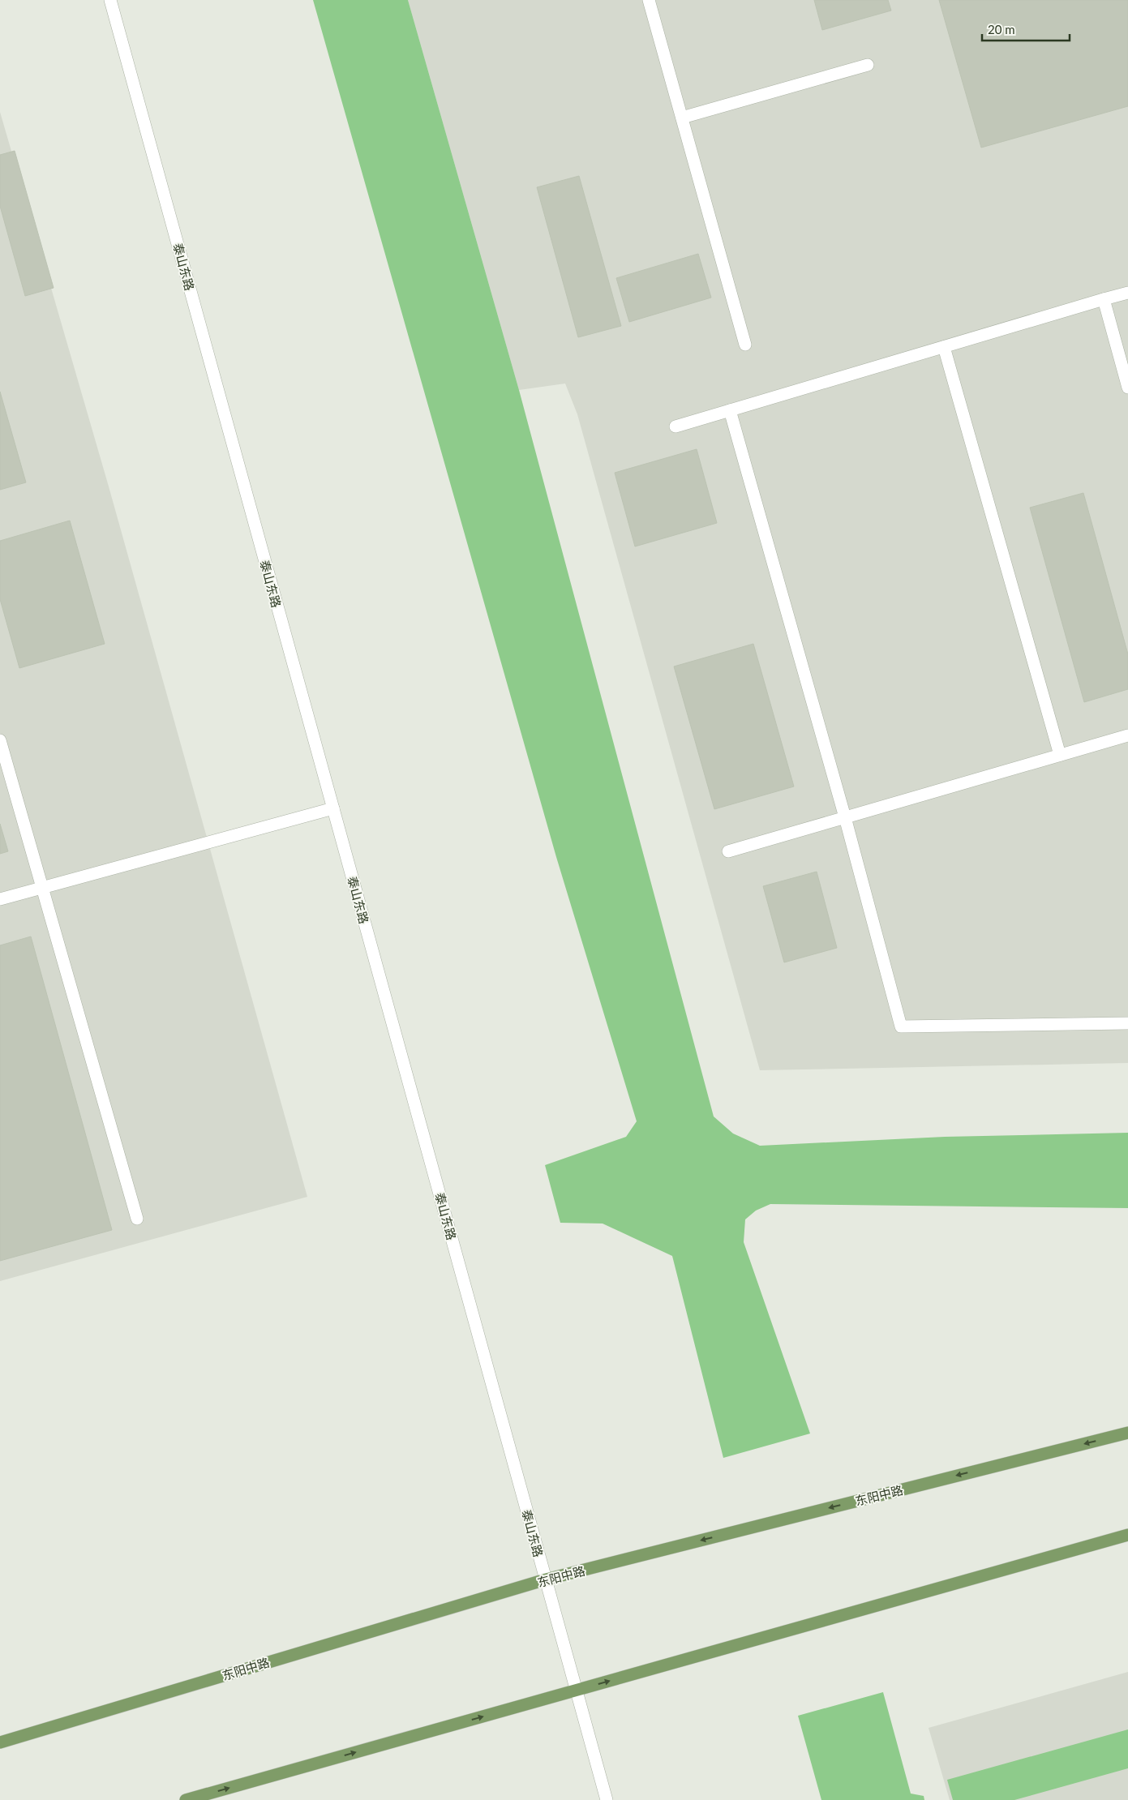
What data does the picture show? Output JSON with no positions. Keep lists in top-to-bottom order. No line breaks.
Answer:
{"streets":{"main road":["东阳中路"],"street":["泰山东路"]},"crossings":[["泰山东路","东阳中路"]],"scale_bar":"20 m"}
